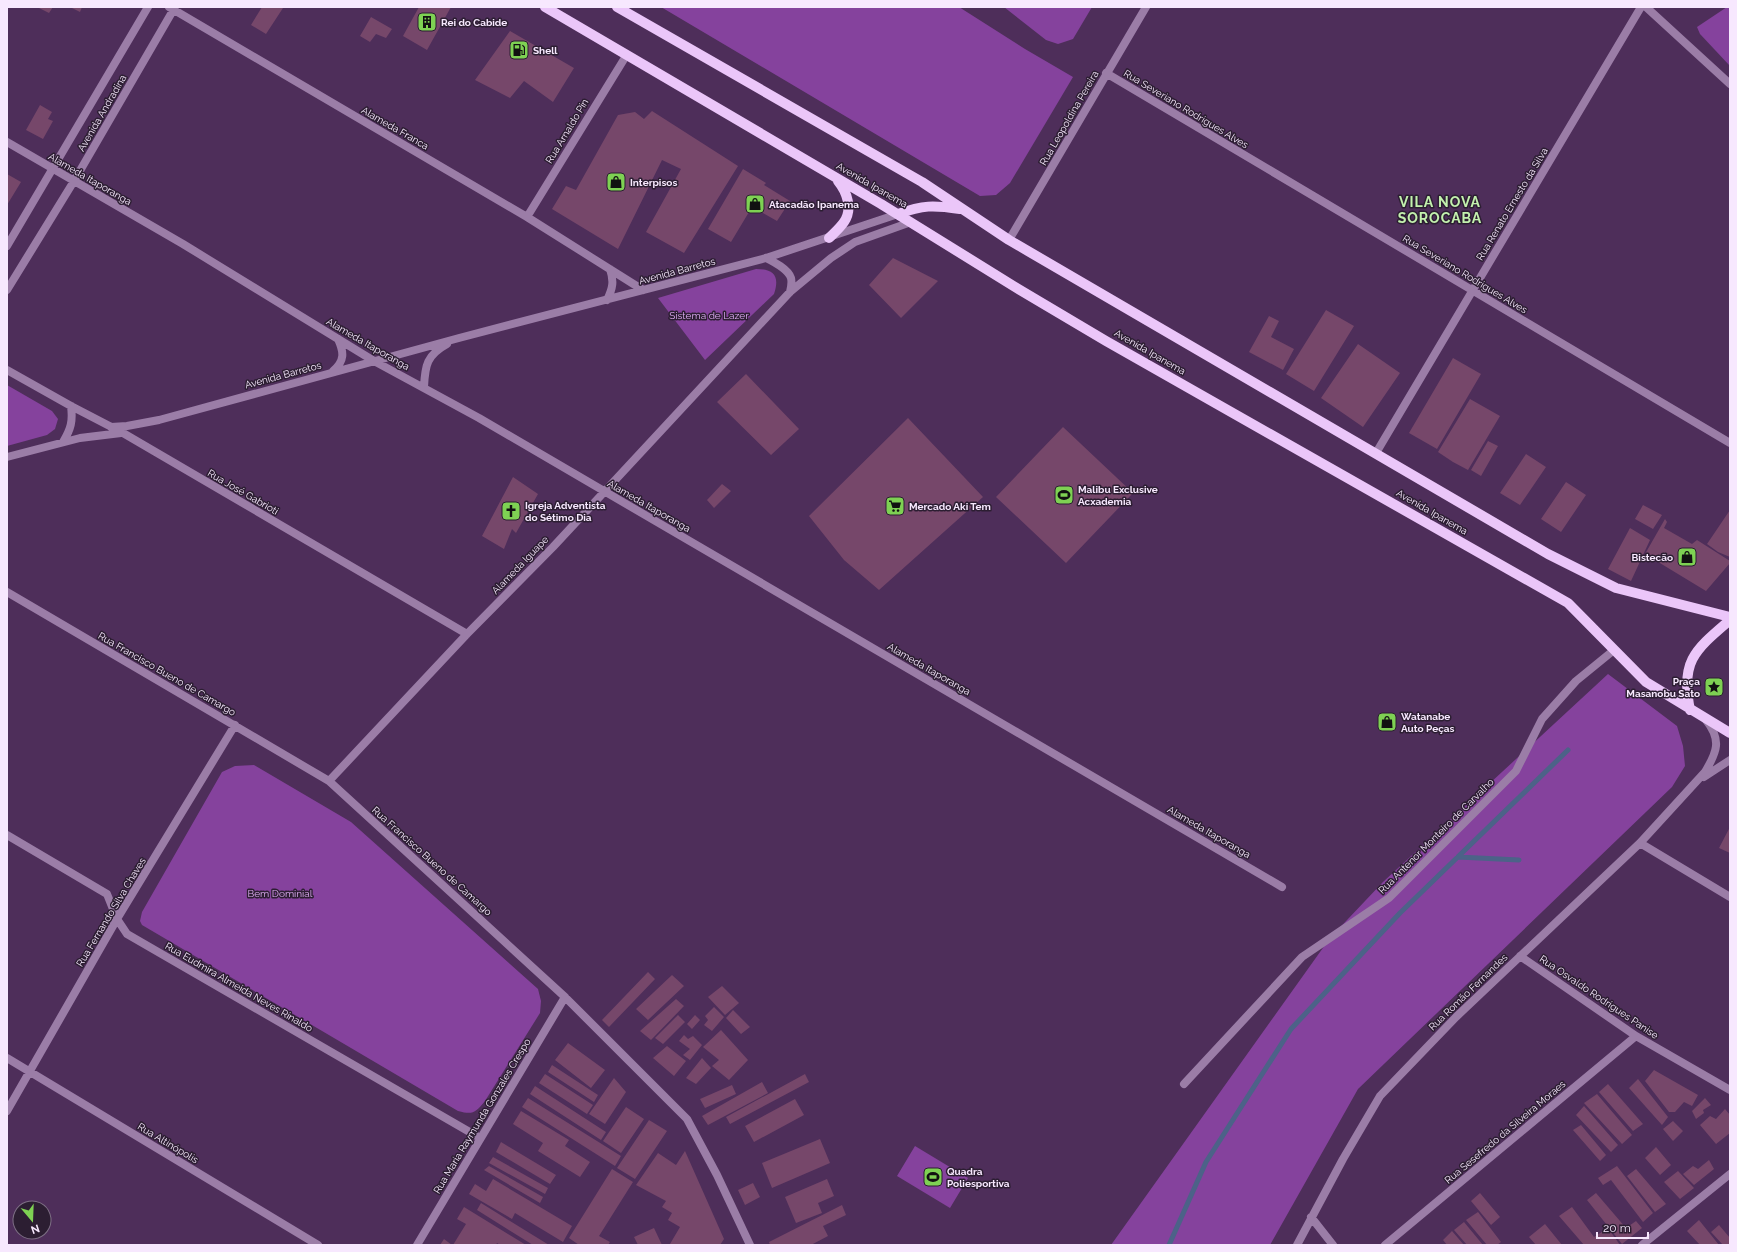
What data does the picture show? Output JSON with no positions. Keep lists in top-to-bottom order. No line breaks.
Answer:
{"streets":{"main road":["Avenida Ipanema"],"street":["Rua Severiano Rodrigues Alves","Avenida Andradina","Rua Leopoldina Pereira","Alameda Franca","Rua Arnaldo Pin","Alameda Itaporanga","Rua Renato Ernesto da Silva","Avenida Barretos","Rua José Gabrioti","Alameda Iguape","Rua Francisco Bueno de Camargo","Rua Antenor Monteiro de Carvalho","Rua Fernando Silva Chaves","Rua Eudmira Almeida Neves Rinaldo","Rua Romão Fernandes","Rua Osvaldo Rodrigues Panise","Rua Maria Raymunda Gonzales Crespo","Rua Sesefredo da Silveira Moraes","Rua Altinópolis"]},"crossings":[["Rua Severiano Rodrigues Alves","Rua Leopoldina Pereira"],["Rua Severiano Rodrigues Alves","Rua Renato Ernesto da Silva"],["Avenida Andradina","Alameda Franca"],["Avenida Andradina","Alameda Itaporanga"],["Alameda Franca","Rua Arnaldo Pin"],["Alameda Franca","Avenida Barretos"],["Rua Arnaldo Pin","Avenida Ipanema"],["Alameda Itaporanga","Avenida Barretos"],["Alameda Itaporanga","Alameda Iguape"],["Avenida Ipanema","Avenida Barretos"],["Avenida Ipanema","Alameda Iguape"],["Avenida Ipanema","Rua Antenor Monteiro de Carvalho"],["Avenida Ipanema","Rua Romão Fernandes"],["Avenida Barretos","Rua José Gabrioti"],["Rua José Gabrioti","Alameda Iguape"],["Alameda Iguape","Rua Francisco Bueno de Camargo"],["Rua Francisco Bueno de Camargo","Rua Fernando Silva Chaves"],["Rua Francisco Bueno de Camargo","Rua Maria Raymunda Gonzales Crespo"],["Rua Fernando Silva Chaves","Rua Eudmira Almeida Neves Rinaldo"],["Rua Fernando Silva Chaves","Rua Altinópolis"],["Rua Eudmira Almeida Neves Rinaldo","Rua Maria Raymunda Gonzales Crespo"],["Rua Romão Fernandes","Rua Osvaldo Rodrigues Panise"],["Rua Osvaldo Rodrigues Panise","Rua Sesefredo da Silveira Moraes"]],"districts":["VILA NOVA SOROCABA"],"parks":["Sistema de Lazer","Bem Dominial"],"places":{"building":["Rei do Cabide"],"fuel station":["Shell"],"shop":["Interpisos","Atacadão Ipanema","Bistecão","Watanabe Auto Peças"],"sports":["Malibu Exclusive Acxademia","Quadra Poliesportiva"],"supermarket":["Mercado Aki Tem"],"church":["Igreja Adventista do Sétimo Dia"],"place":["Praça Masanobu Sato"]},"scale_bar":"20 m","north":"bottom"}
